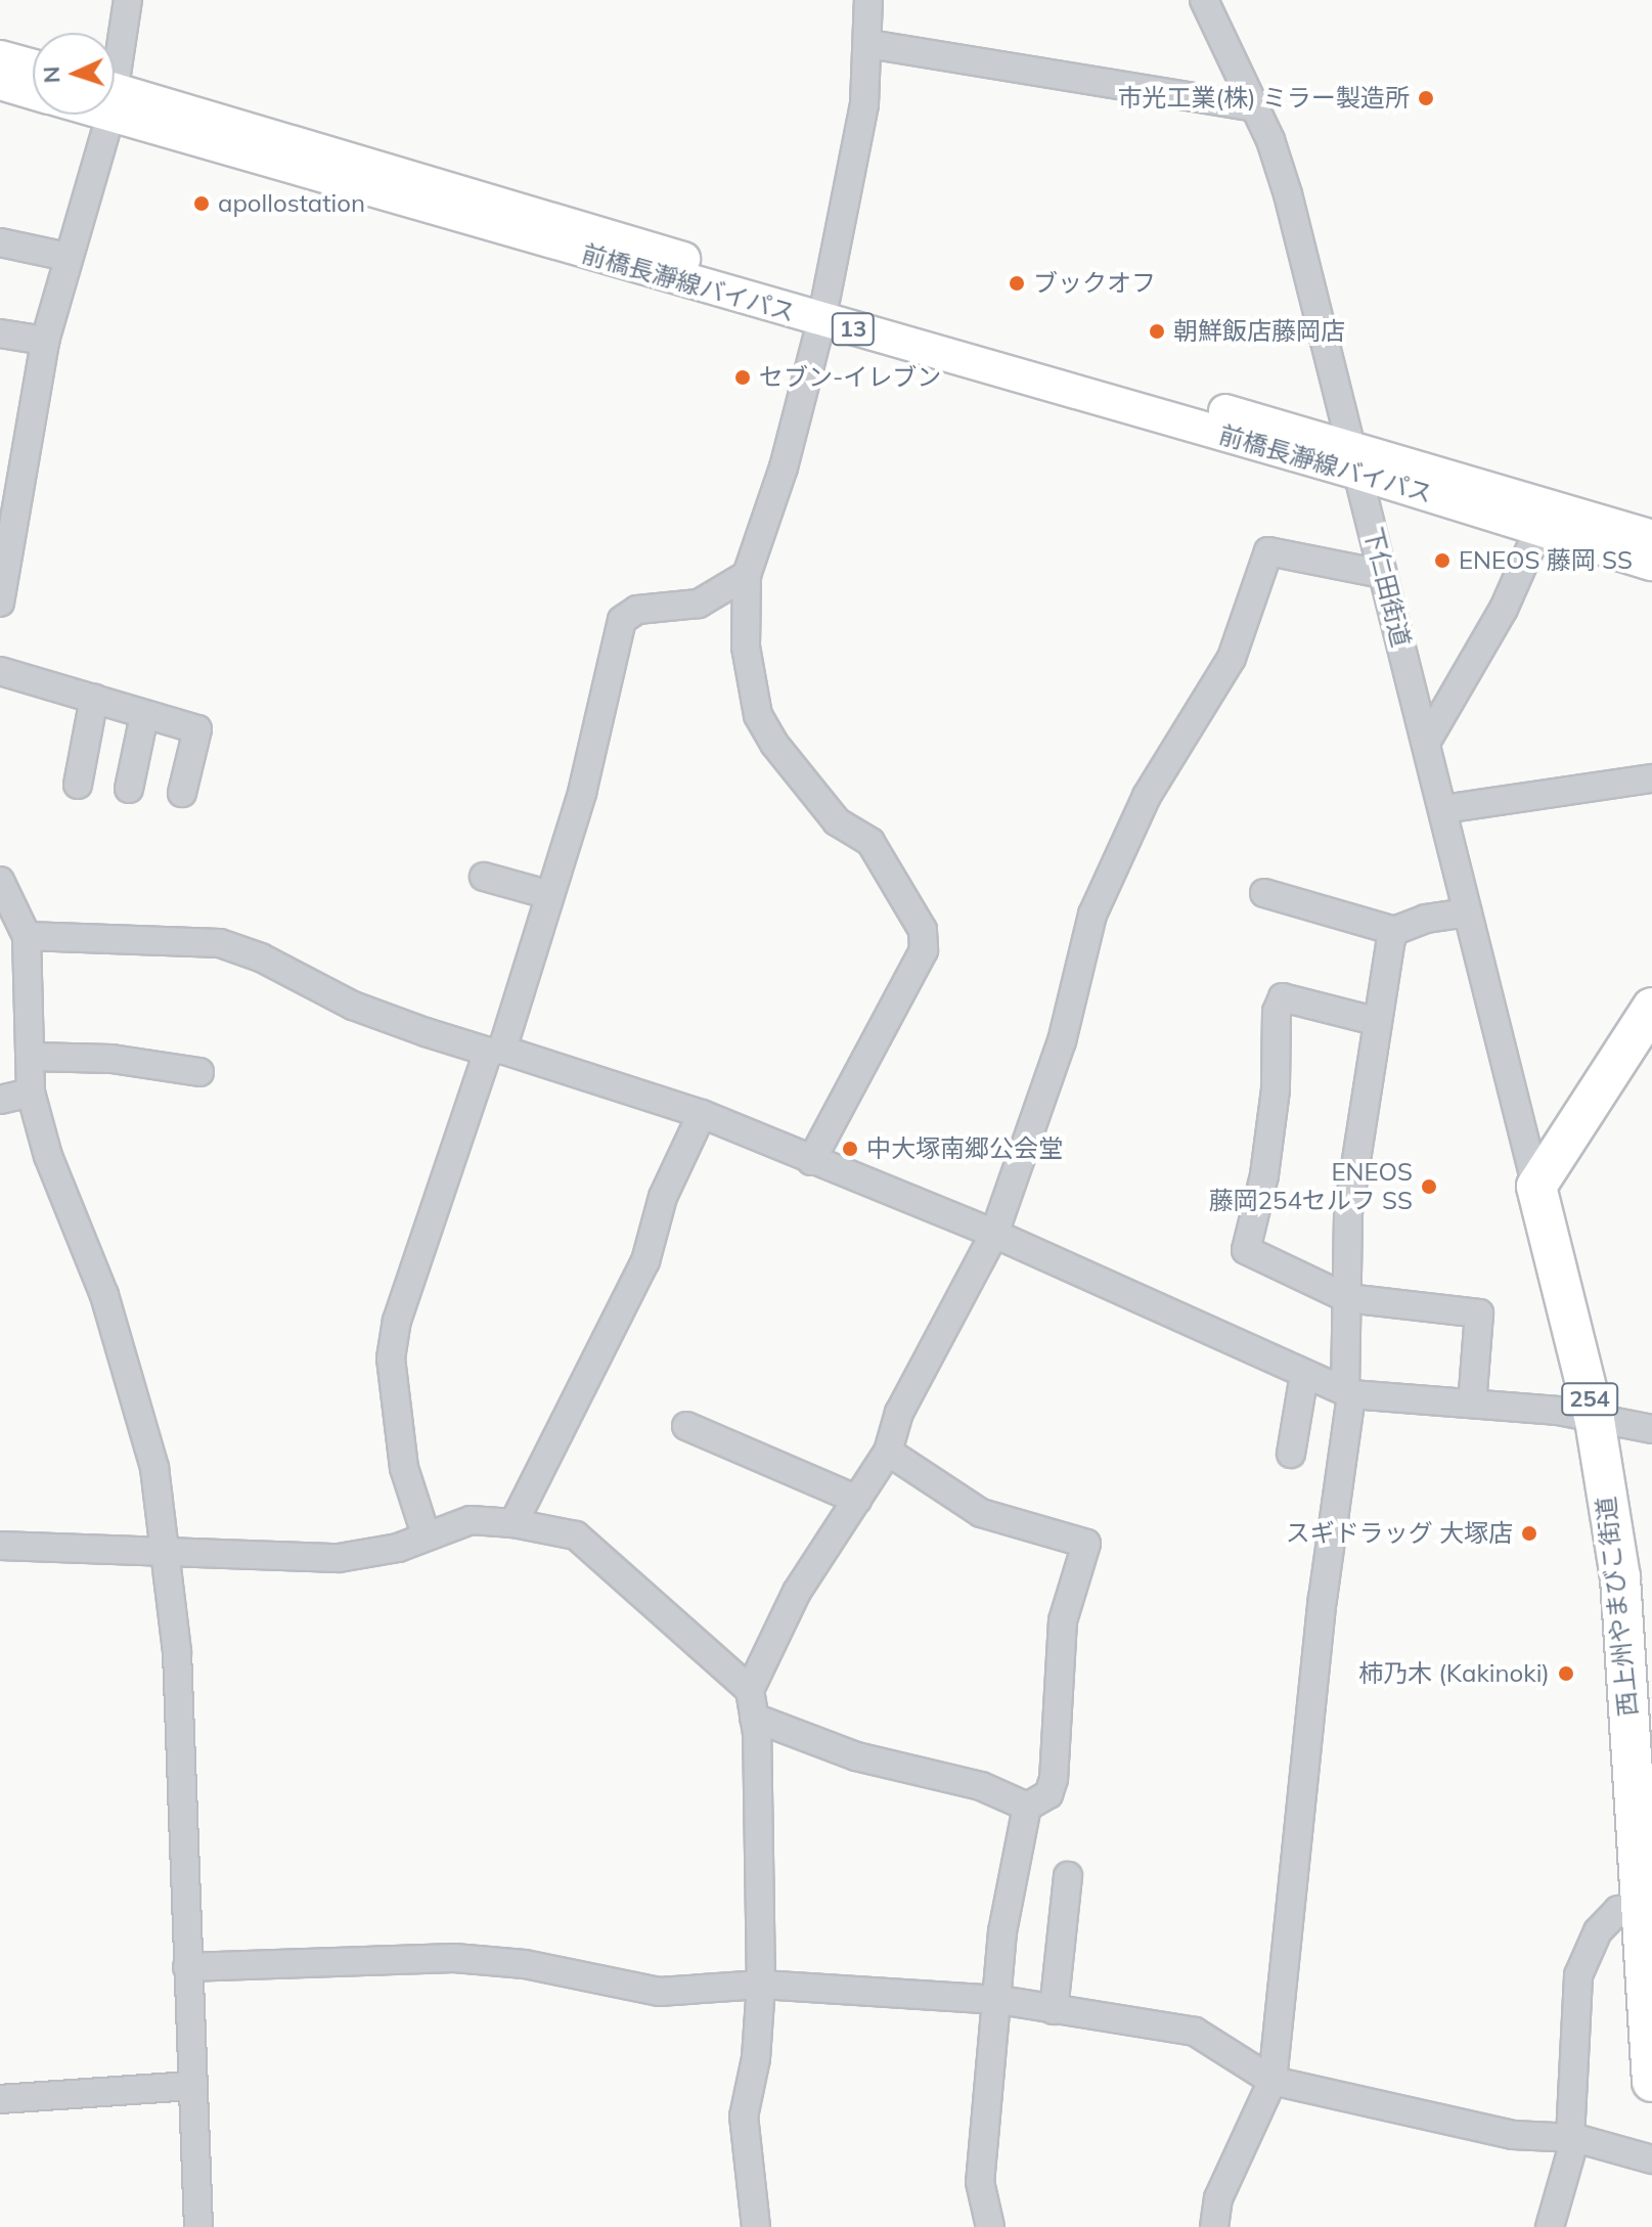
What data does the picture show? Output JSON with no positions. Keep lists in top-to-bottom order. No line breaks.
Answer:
{"streets":{"highway":["254","西上州やまびこ街道"],"main road":["前橋長瀞線バイパス","13"],"street":["下仁田街道"]},"crossings":[["前橋長瀞線バイパス","下仁田街道"],["下仁田街道","西上州やまびこ街道"]],"places":["市光工業(株) ミラー製造所","apollostation","ブックオフ","朝鮮飯店藤岡店","セブン-イレブン","ENEOS 藤岡 SS","中大塚南郷公会堂","ENEOS 藤岡254セルフ SS","スギドラッグ 大塚店","柿乃木 (Kakinoki)"],"north":"left"}
